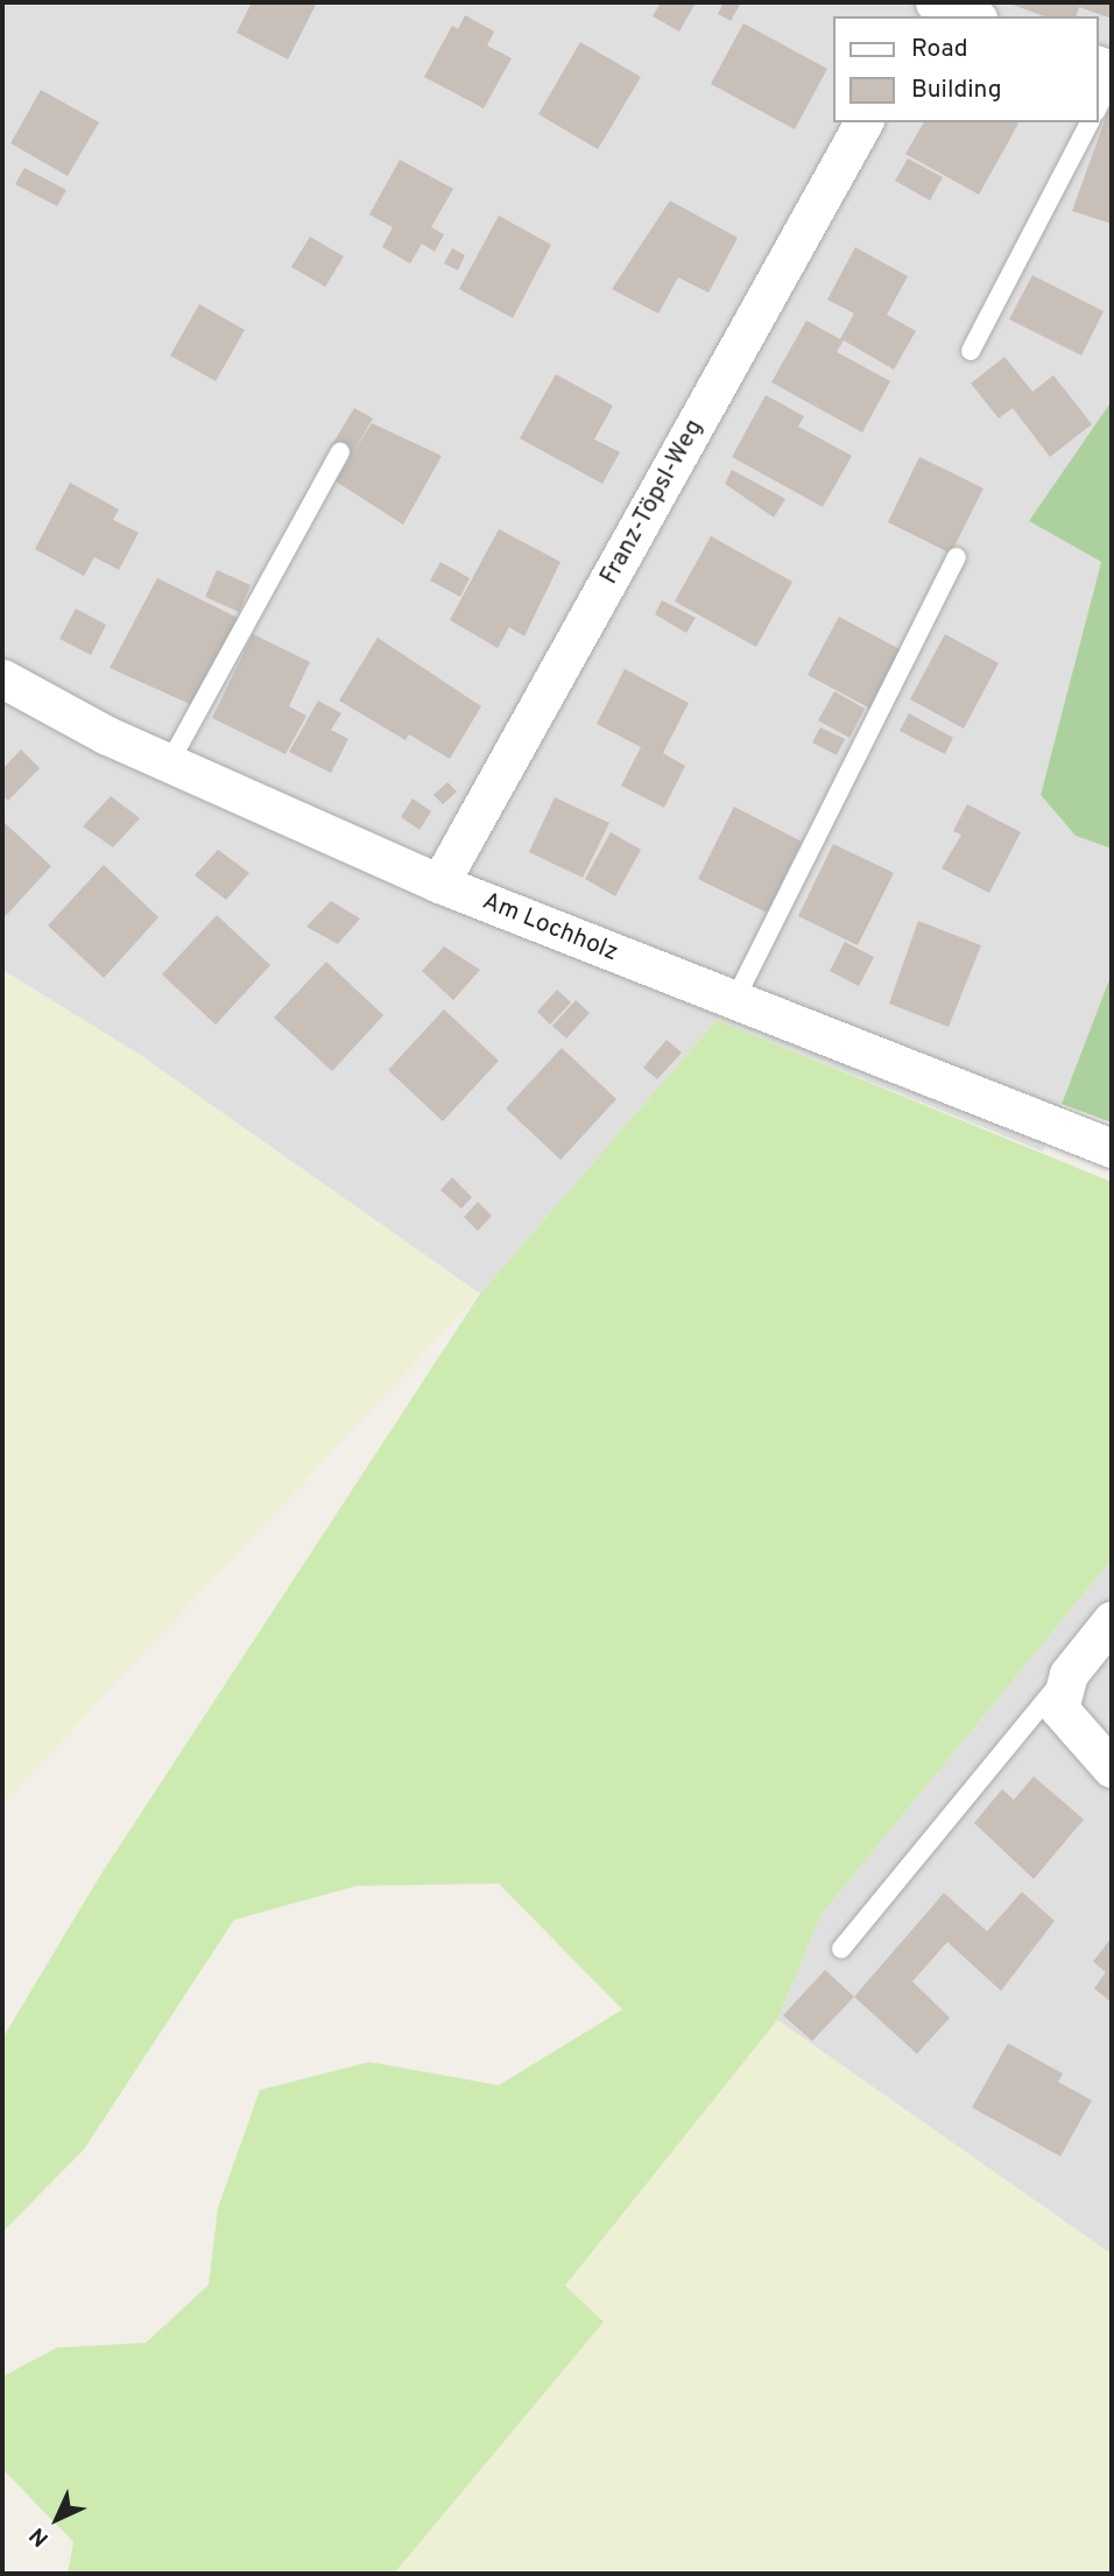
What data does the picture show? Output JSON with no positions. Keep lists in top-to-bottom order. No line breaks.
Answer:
{"streets":{"street":["Franz-Töpsl-Weg","Am Lochholz"]},"crossings":[["Franz-Töpsl-Weg","Am Lochholz"]],"legend":["Road","Building"],"north":"bottom left"}
